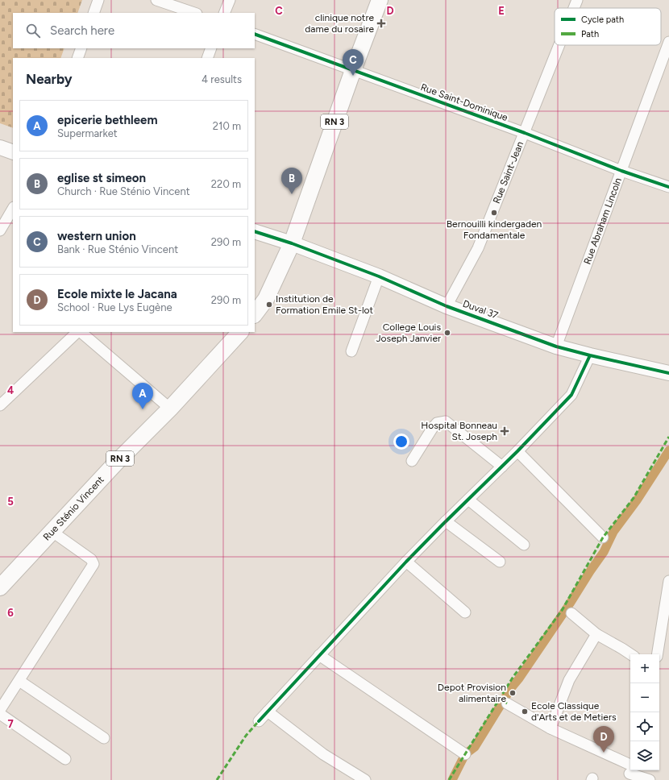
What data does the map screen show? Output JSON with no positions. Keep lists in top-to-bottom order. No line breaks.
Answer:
{"streets":{"main road":["RN 3","Rue Sténio Vincent"],"street":["Rue Saint-Dominique","Rue Saint-Jean","Rue Abraham Lincoln","Duval 37"]},"crossings":[["Rue Saint-Dominique","RN 3"],["Rue Saint-Dominique","Rue Saint-Jean"],["Rue Saint-Dominique","Rue Abraham Lincoln"],["RN 3","Duval 37"],["Rue Saint-Jean","Duval 37"],["Rue Abraham Lincoln","Duval 37"]],"places":{"health":["clinique notre dame du rosaire","Hospital Bonneau St. Joseph"],"other":["Bernouilli kindergaden Fondamentale","Institution de Formation Emile St-lot","College Louis Joseph Janvier","Depot Provision alimentaire","Ecole Classique d'Arts et de Metiers"]},"legend":["Cycle path","Path"],"page":{"search":"Search here","pins":["C","B","A","D"],"heading":["Nearby","4 results"],"list":[{"mark":"A","name":"epicerie bethleem","note":"Supermarket","value":"210 m"},{"mark":"B","name":"eglise st simeon","note":"Church · Rue Sténio Vincent","value":"220 m"},{"mark":"C","name":"western union","note":"Bank · Rue Sténio Vincent","value":"290 m"},{"mark":"D","name":"Ecole mixte le Jacana","note":"School · Rue Lys Eugène","value":"290 m"}],"map_buttons":["+","−"]},"grid":{"columns":["C","D","E"],"rows":["4","5","6","7"]}}
